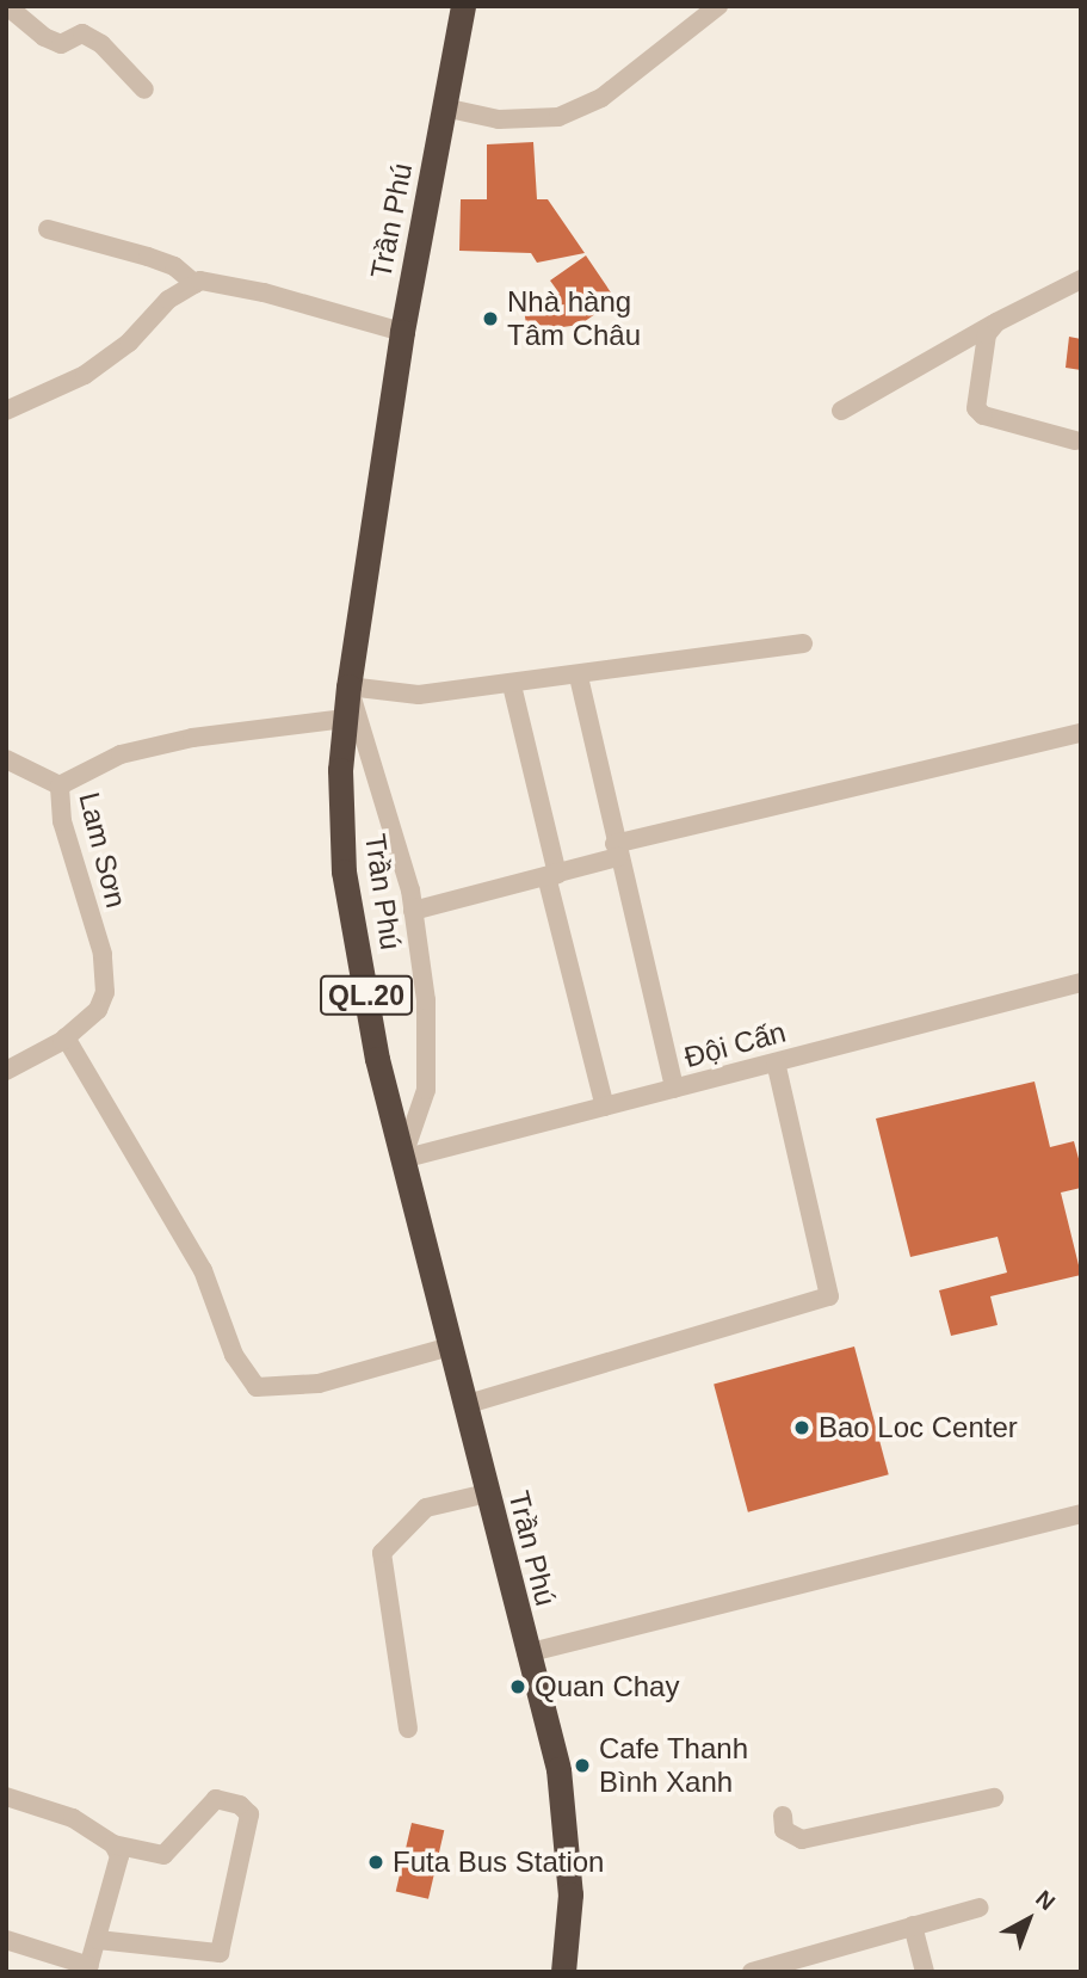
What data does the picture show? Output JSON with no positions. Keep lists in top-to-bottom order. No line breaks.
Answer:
{"streets":{"highway":["Trần Phú","QL.20"],"street":["Lam Sơn","Đội Cấn"]},"crossings":[["Trần Phú","Lam Sơn"],["Trần Phú","Đội Cấn"]],"places":["Nhà hàng Tâm Châu","Bao Loc Center","Quan Chay","Cafe Thanh Bình Xanh","Futa Bus Station"],"north":"top right"}
